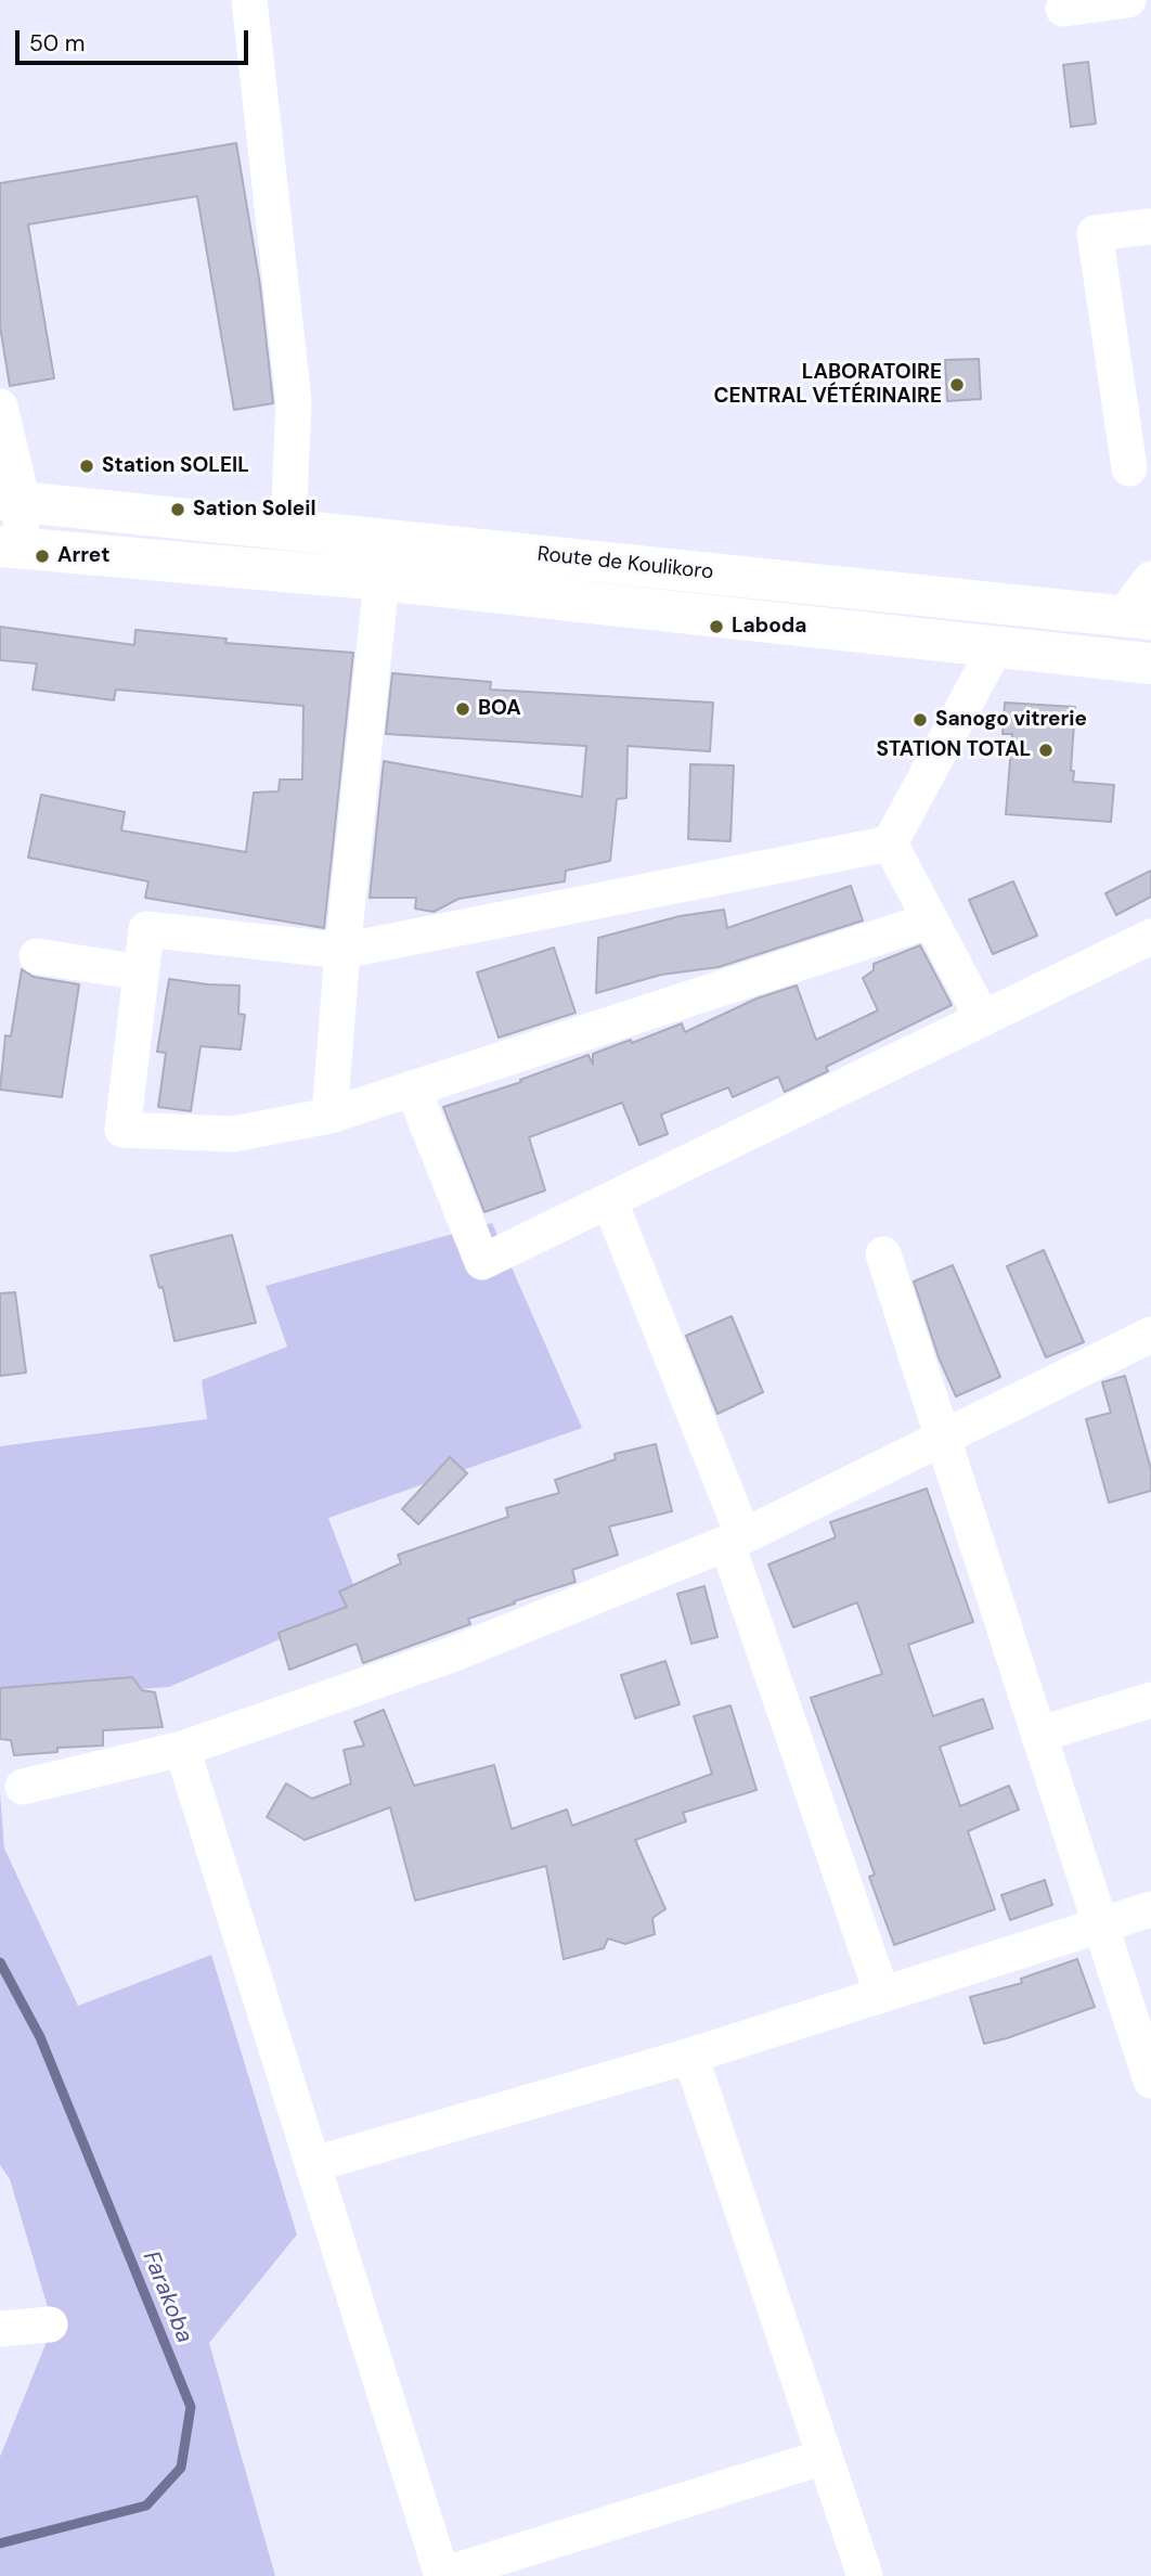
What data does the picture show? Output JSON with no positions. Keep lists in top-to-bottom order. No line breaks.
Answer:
{"streets":{"main road":["Route de Koulikoro"]},"water":["Farakoba"],"places":["LABORATOIRE CENTRAL VÉTÉRINAIRE","Station SOLEIL","Sation Soleil","Arret","Laboda","BOA","Sanogo vitrerie","STATION TOTAL"],"scale_bar":"50 m"}
